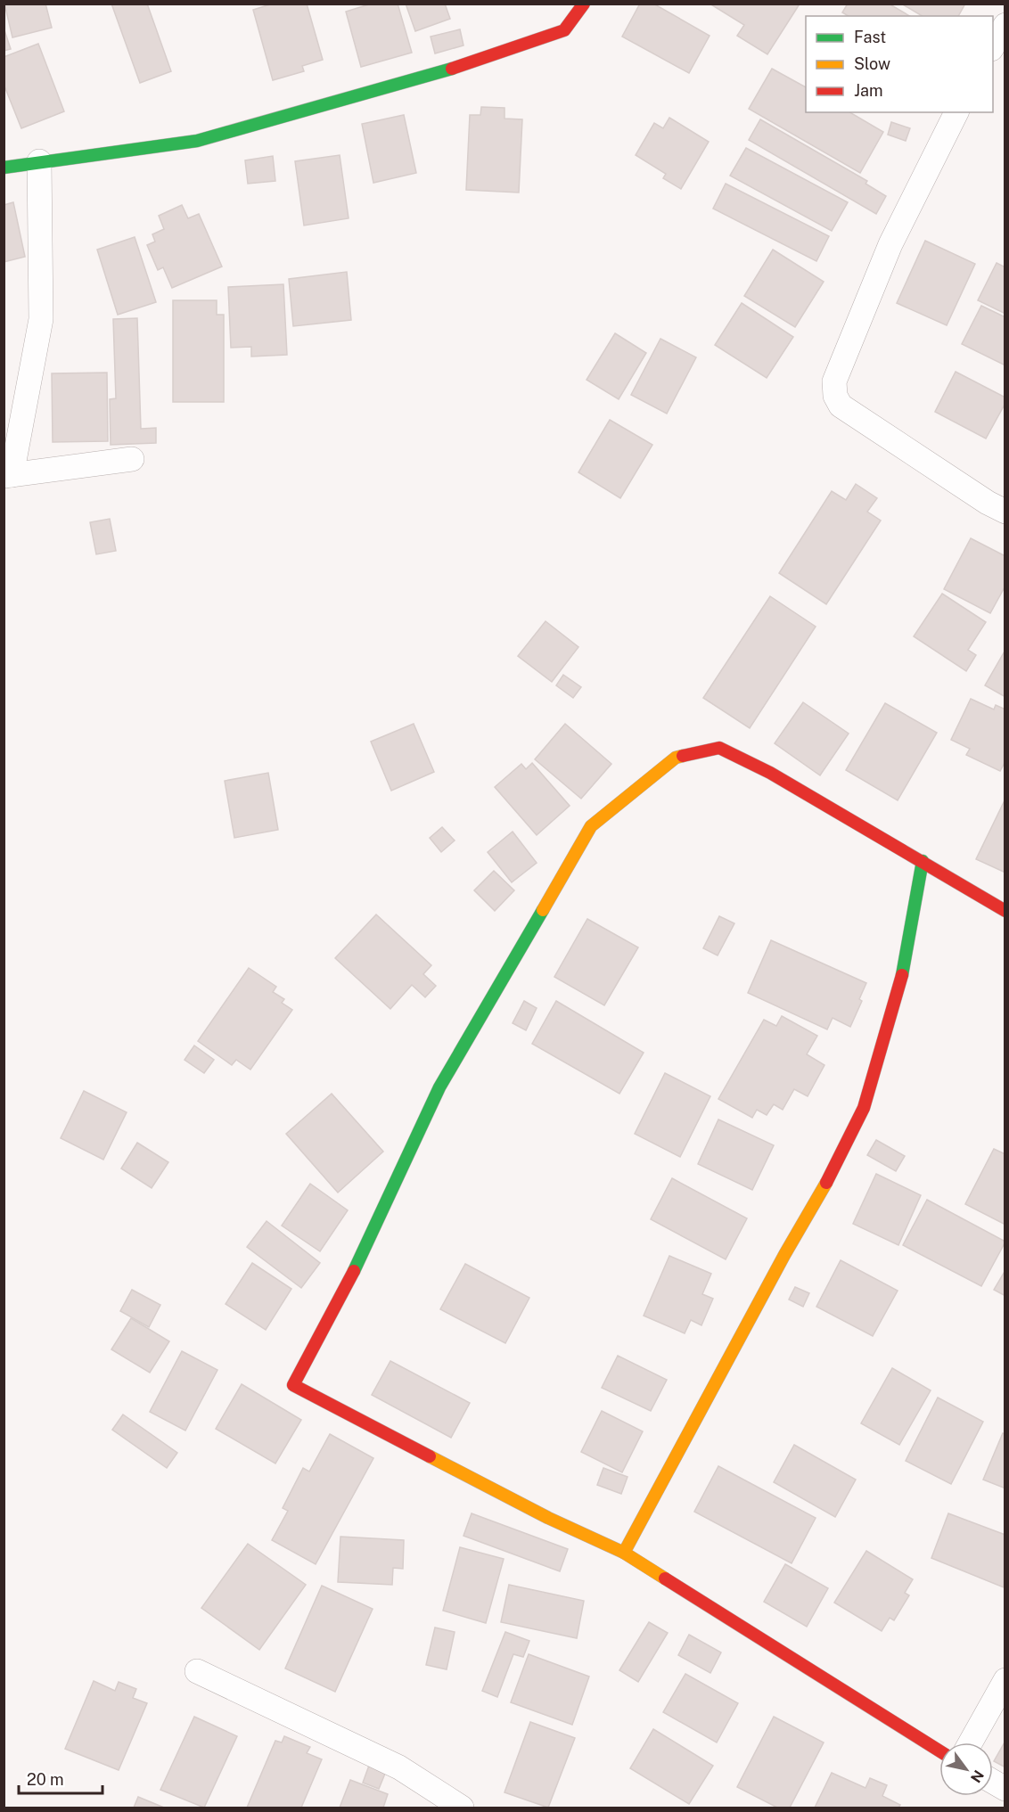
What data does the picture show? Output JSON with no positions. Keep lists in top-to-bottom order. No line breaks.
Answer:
{"legend":["Fast","Slow","Jam"],"scale_bar":"20 m","north":"bottom right"}
